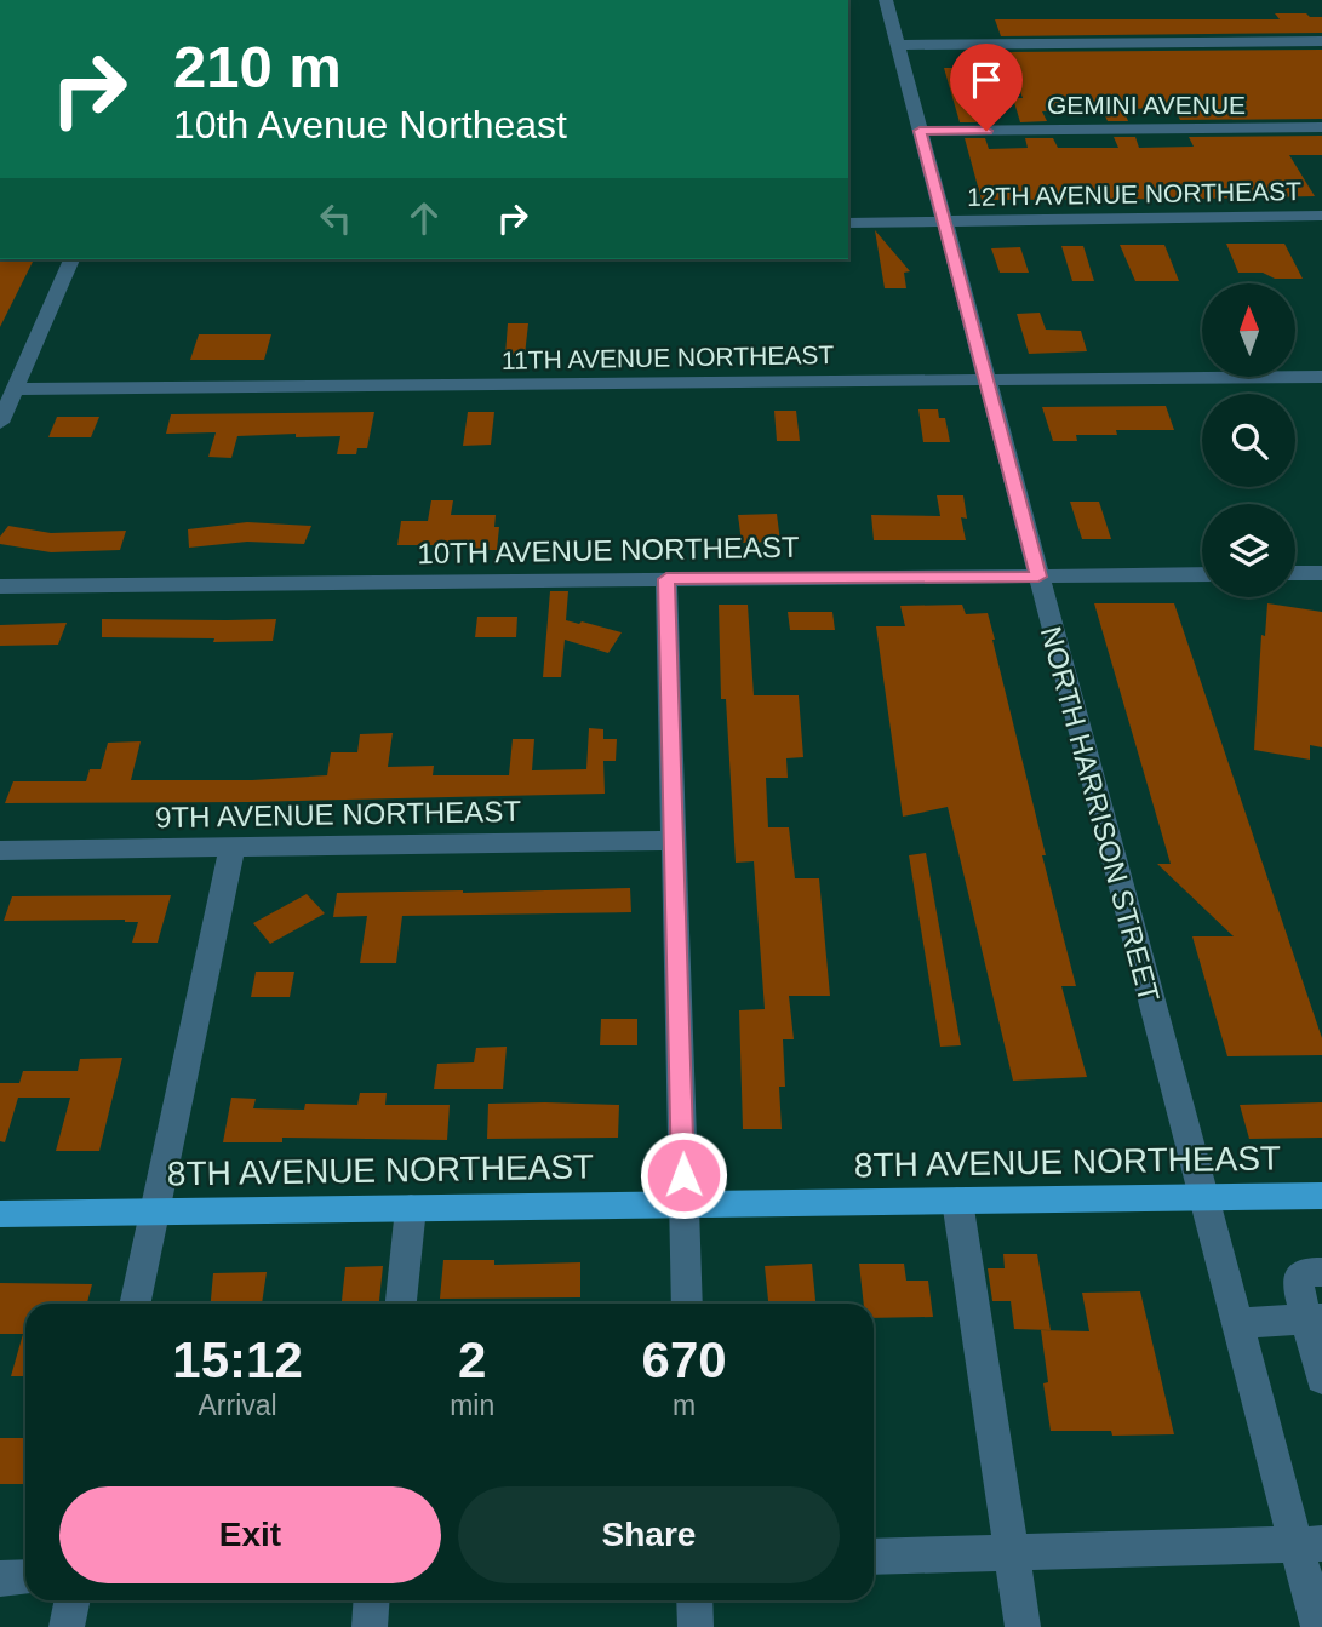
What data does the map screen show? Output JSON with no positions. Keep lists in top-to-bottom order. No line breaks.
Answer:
{"streets":{"main road":["8TH AVENUE NORTHEAST"],"street":["GEMINI AVENUE","12TH AVENUE NORTHEAST","11TH AVENUE NORTHEAST","10TH AVENUE NORTHEAST","9TH AVENUE NORTHEAST","NORTH HARRISON STREET"]},"crossings":[["GEMINI AVENUE","NORTH HARRISON STREET"],["12TH AVENUE NORTHEAST","NORTH HARRISON STREET"],["11TH AVENUE NORTHEAST","NORTH HARRISON STREET"],["10TH AVENUE NORTHEAST","NORTH HARRISON STREET"],["NORTH HARRISON STREET","8TH AVENUE NORTHEAST"]],"north":"top","page":{"turn":["210 m","10th Avenue Northeast"],"eta":["15:12","Arrival","2","min","670","m"],"buttons":["Exit","Share"]}}
